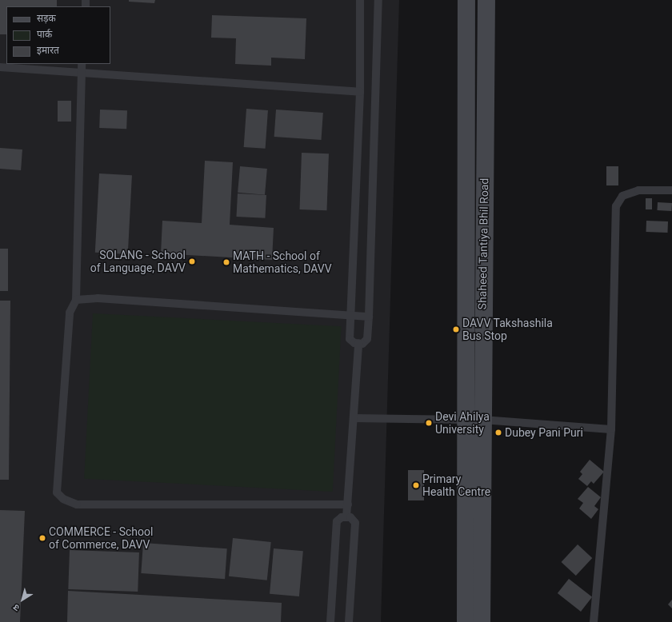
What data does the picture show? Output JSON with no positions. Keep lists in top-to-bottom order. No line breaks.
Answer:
{"streets":{"main road":["Shaheed Tantiya Bhil Road"]},"places":["SOLANG - School of Language, DAVV","MATH - School of Mathematics, DAVV","DAVV Takshashila Bus Stop","Devi Ahilya University","Dubey Pani Puri","Primary Health Centre","COMMERCE - School of Commerce, DAVV"],"legend":["सड़क","पार्क","इमारत"],"north":"bottom left"}
